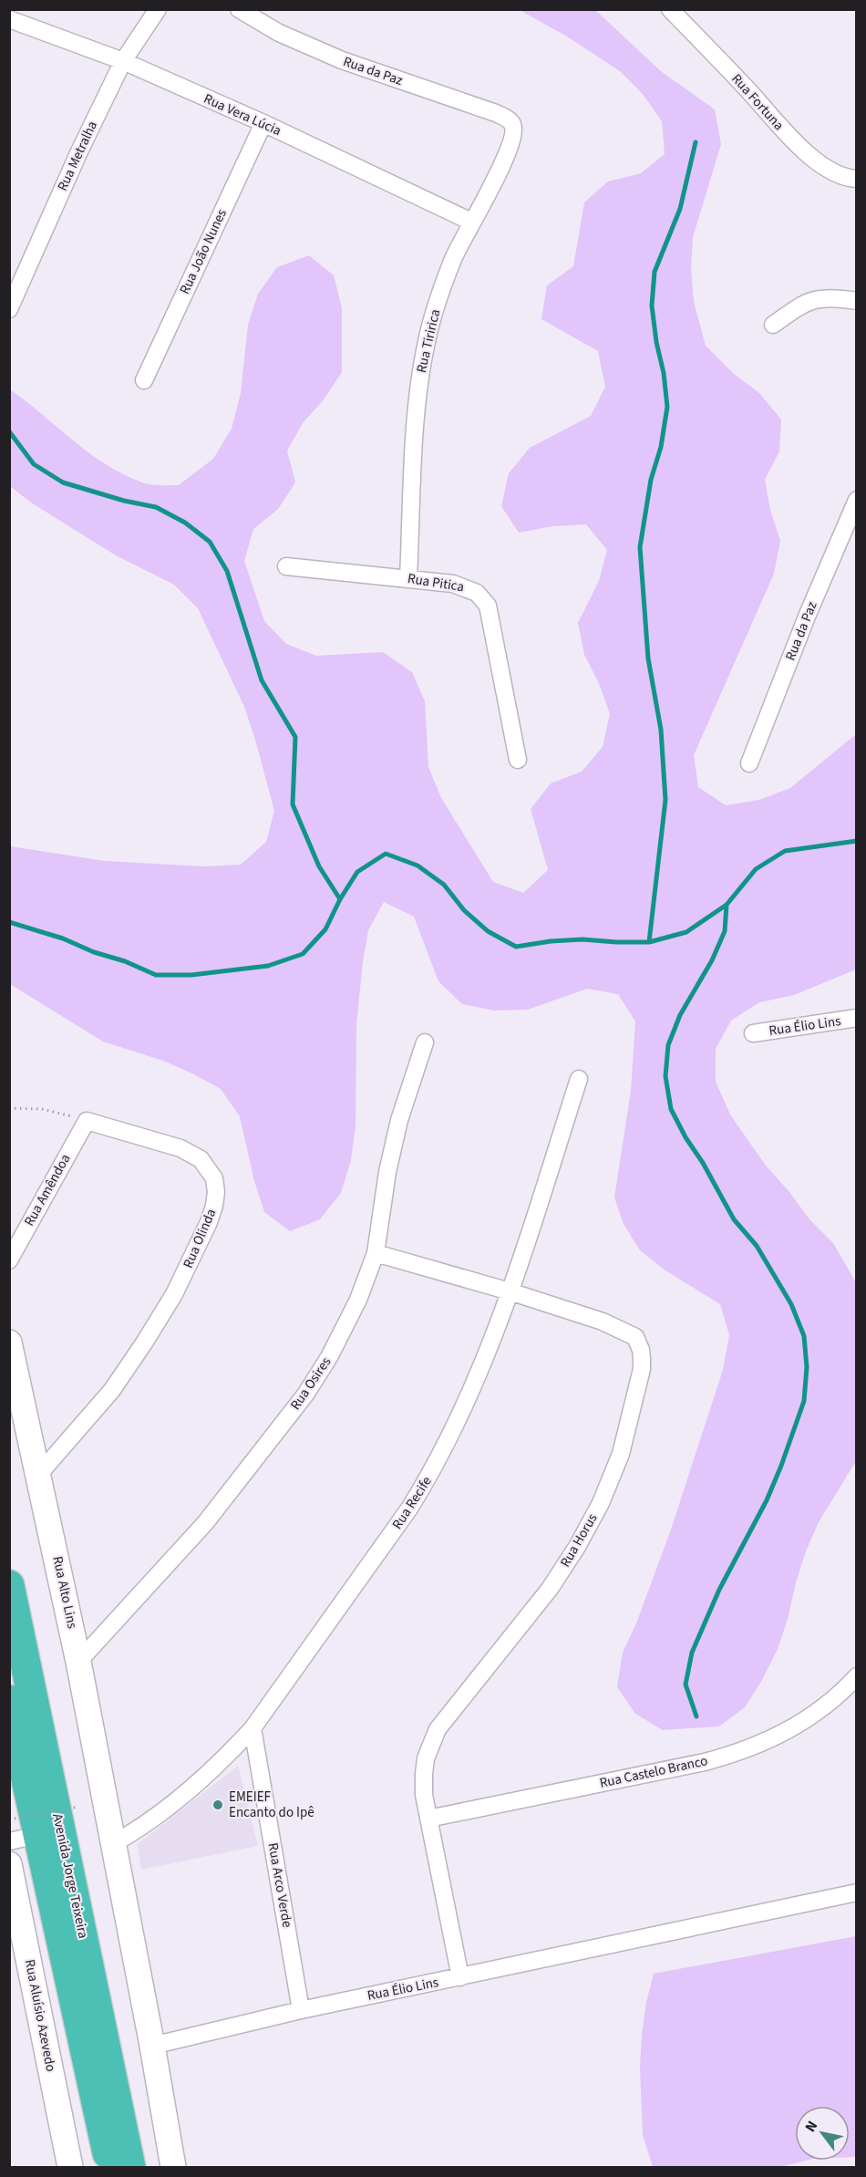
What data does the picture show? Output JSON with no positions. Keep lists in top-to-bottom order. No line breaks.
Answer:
{"streets":{"highway":["Avenida Jorge Teixeira"],"main road":["Rua Alto Lins","Rua Aluísio Azevedo"],"street":["Rua da Paz","Rua Fortuna","Rua Vera Lúcia","Rua Metralha","Rua João Nunes","Rua Tiririca","Rua Pitica","Rua Élio Lins","Rua Amêndoa","Rua Olinda","Rua Osires","Rua Recife","Rua Horus","Rua Castelo Branco","Rua Arco Verde"]},"crossings":[["Rua da Paz","Rua Tiririca"],["Rua Vera Lúcia","Rua Metralha"],["Rua Vera Lúcia","Rua João Nunes"],["Rua Vera Lúcia","Rua Tiririca"],["Rua Tiririca","Rua Pitica"],["Rua Élio Lins","Rua Horus"],["Rua Élio Lins","Rua Arco Verde"],["Rua Amêndoa","Rua Olinda"],["Rua Olinda","Rua Alto Lins"],["Rua Osires","Rua Horus"],["Rua Osires","Rua Alto Lins"],["Rua Recife","Rua Horus"],["Rua Recife","Rua Alto Lins"],["Rua Recife","Rua Arco Verde"],["Rua Horus","Rua Castelo Branco"]],"places":["EMEIEF Encanto do Ipê"],"north":"top left"}
